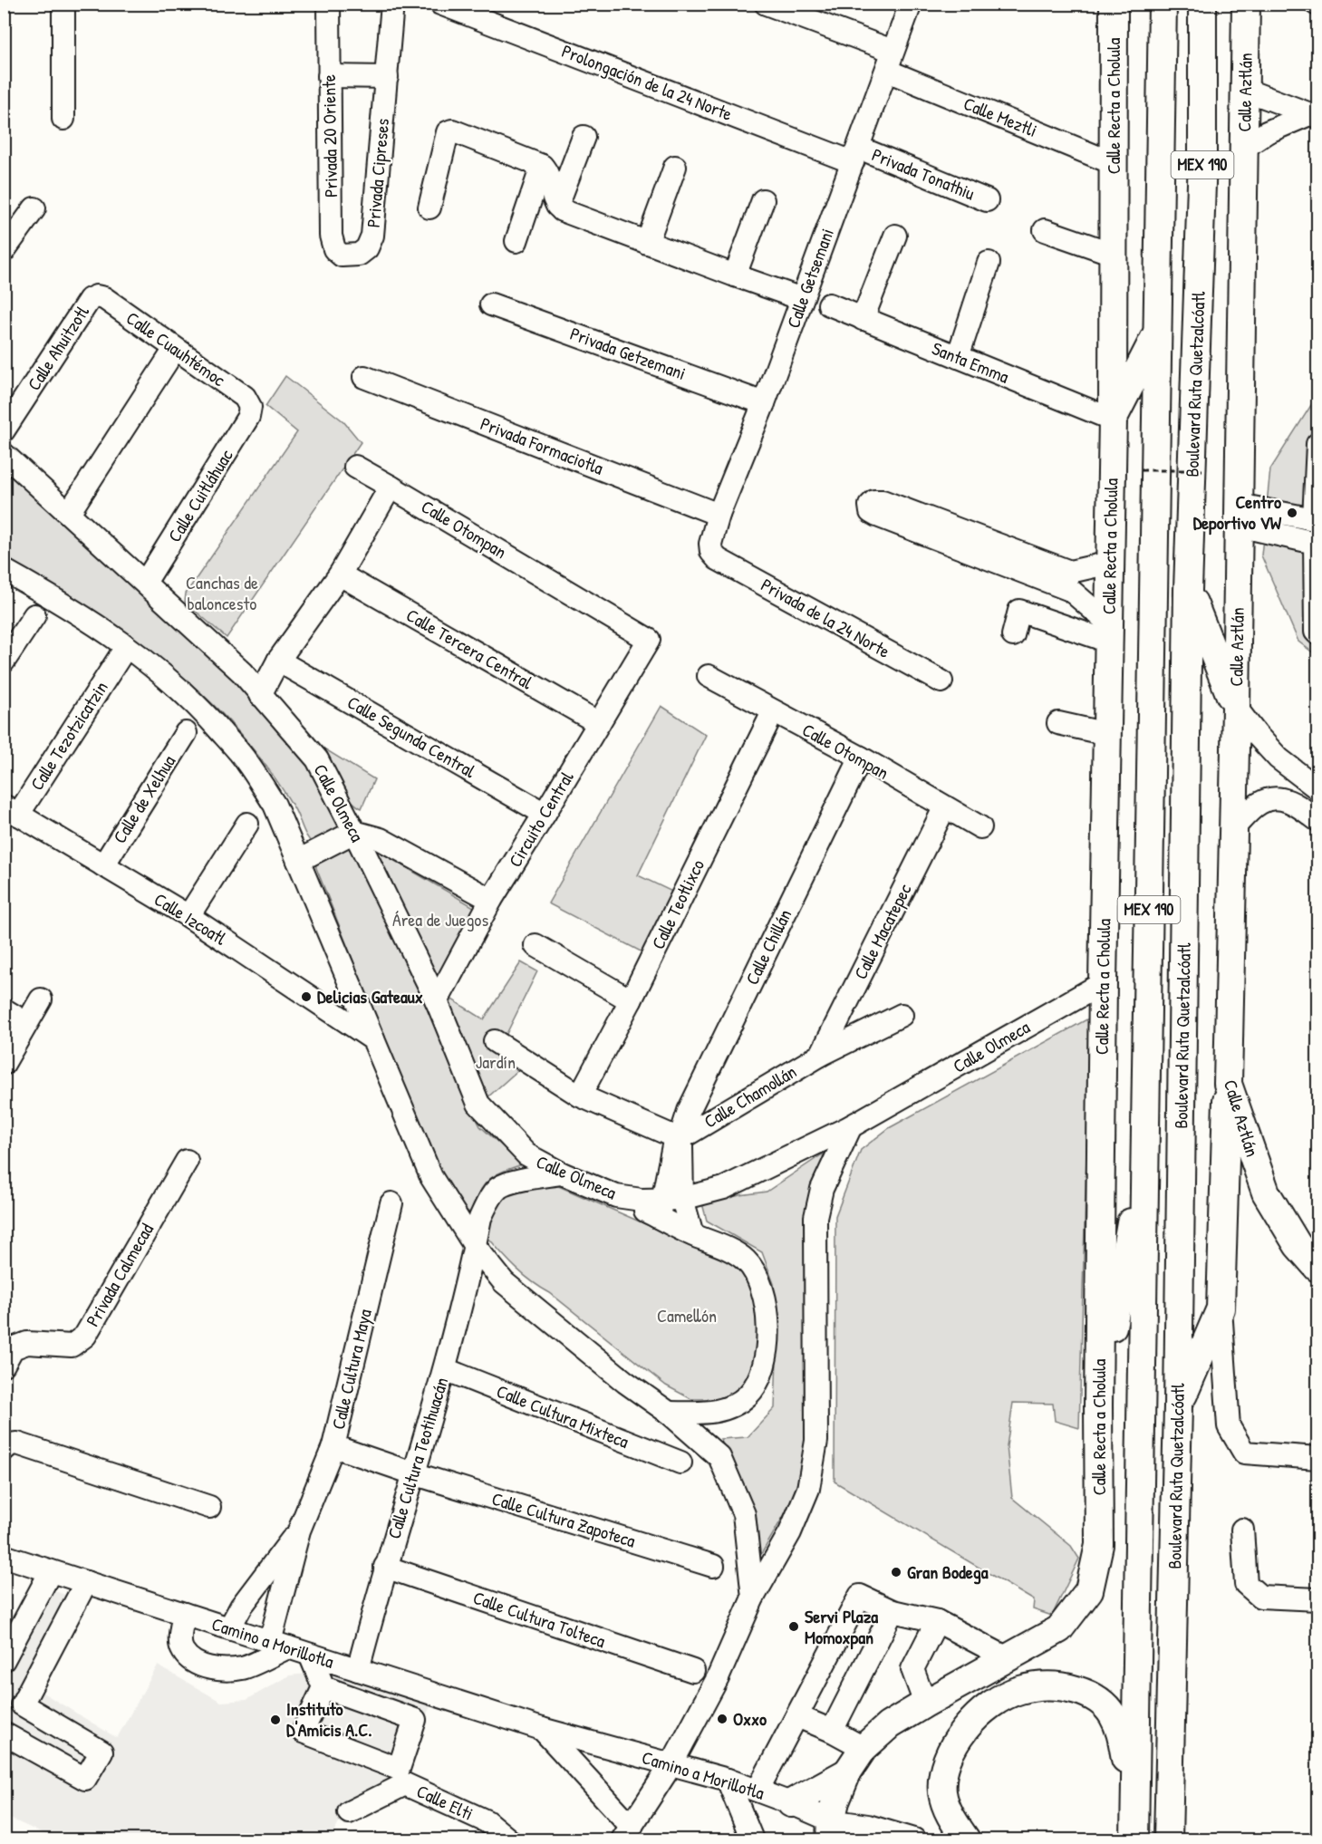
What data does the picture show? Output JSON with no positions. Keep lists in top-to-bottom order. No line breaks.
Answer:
{"streets":{"main road":["Calle Aztlán","Calle Recta a Cholula","MEX 190","Boulevard Ruta Quetzalcóatl"],"street":["Prolongación de la 24 Norte","Calle Meztli","Privada 20 Oriente","Privada Cipreses","Privada Tonathiu","Calle Getsemani","Calle Ahuitzotl","Calle Cuauhtémoc","Privada Getzemani","Santa Emma","Privada Formaciotla","Calle Cuitláhuac","Calle Otompan","Privada de la 24 Norte","Calle Tercera Central","Calle Tezotzicatzin","Calle Segunda Central","Calle de Xelhua","Calle Olmeca","Circuito Central","Calle Teotlixco","Calle Izcoatl","Calle Macatepec","Calle Chillán","Calle Chamollán","Privada Calmecad","Calle Cultura Maya","Calle Cultura Mixteca","Calle Cultura Teotihuacán","Calle Cultura Zapoteca","Calle Cultura Tolteca","Camino a Morillotla","Calle Elti"]},"crossings":[["Prolongación de la 24 Norte","Privada Tonathiu"],["Prolongación de la 24 Norte","Calle Getsemani"],["Calle Recta a Cholula","Calle Meztli"],["Calle Recta a Cholula","Santa Emma"],["Calle Recta a Cholula","Calle Olmeca"],["Calle Recta a Cholula","Camino a Morillotla"],["Calle Meztli","Calle Getsemani"],["Privada 20 Oriente","Privada Cipreses"],["Privada Tonathiu","Calle Getsemani"],["Calle Getsemani","Privada Getzemani"],["Calle Getsemani","Privada Formaciotla"],["Calle Getsemani","Privada de la 24 Norte"],["Calle Ahuitzotl","Calle Cuauhtémoc"],["Calle Cuauhtémoc","Calle Cuitláhuac"],["Calle Cuitláhuac","Calle Olmeca"],["Calle Otompan","Circuito Central"],["Calle Otompan","Calle Teotlixco"],["Calle Otompan","Calle Macatepec"],["Calle Otompan","Calle Chillán"],["Calle Tercera Central","Circuito Central"],["Calle Tezotzicatzin","Calle Izcoatl"],["Calle Segunda Central","Circuito Central"],["Calle de Xelhua","Calle Izcoatl"],["Calle Olmeca","Circuito Central"],["Calle Olmeca","Calle Chillán"],["Calle Olmeca","Calle Cultura Teotihuacán"],["Calle Macatepec","Calle Chamollán"],["Calle Chillán","Calle Chamollán"],["Calle Cultura Maya","Calle Cultura Zapoteca"],["Calle Cultura Maya","Camino a Morillotla"],["Calle Cultura Mixteca","Calle Cultura Teotihuacán"],["Calle Cultura Teotihuacán","Calle Cultura Zapoteca"],["Calle Cultura Teotihuacán","Calle Cultura Tolteca"],["Calle Cultura Teotihuacán","Camino a Morillotla"]],"parks":["Canchas de baloncesto","Área de Juegos","Jardín","Camellón"],"places":["Centro Deportivo VW","Delicias Gateaux","Gran Bodega","Servi Plaza Momoxpan","Oxxo","Instituto D'Amicis A.C."]}
